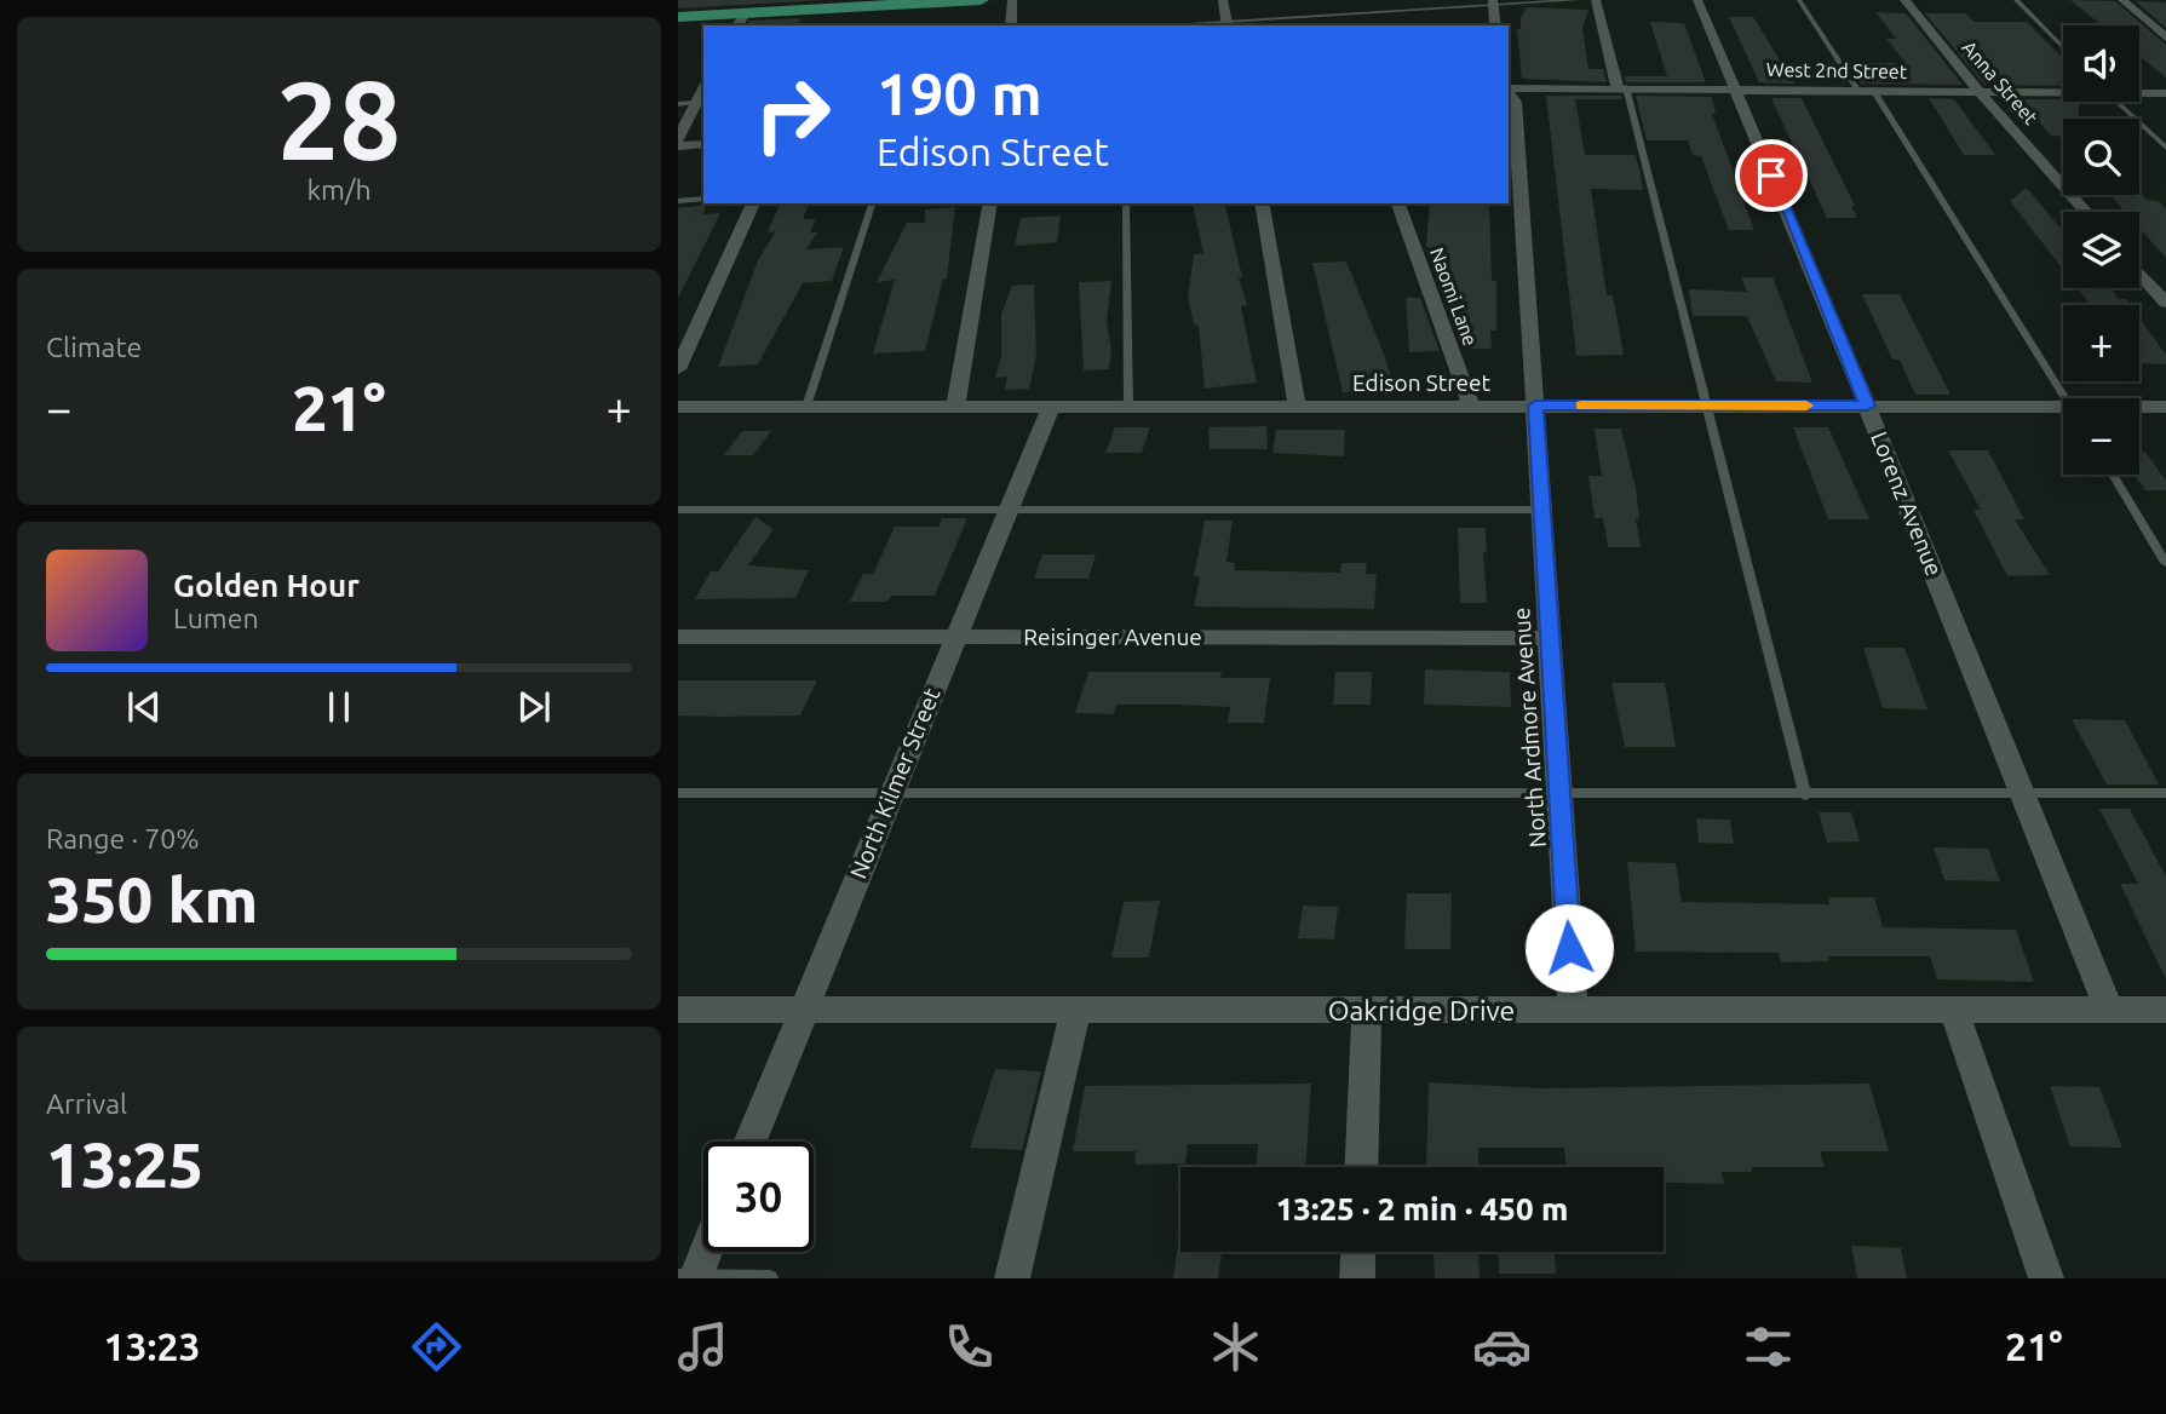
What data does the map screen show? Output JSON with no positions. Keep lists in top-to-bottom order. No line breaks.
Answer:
{"streets":{"street":["West 2nd Street","Anna Street","Naomi Lane","Edison Street","Lorenz Avenue","Reisinger Avenue","North Ardmore Avenue","North Kilmer Street","Oakridge Drive"]},"crossings":[["West 2nd Street","Anna Street"],["West 2nd Street","Lorenz Avenue"],["Naomi Lane","Edison Street"],["Edison Street","Lorenz Avenue"],["Edison Street","North Ardmore Avenue"],["Edison Street","North Kilmer Street"],["Lorenz Avenue","Oakridge Drive"],["Reisinger Avenue","North Ardmore Avenue"],["Reisinger Avenue","North Kilmer Street"],["North Ardmore Avenue","Oakridge Drive"],["North Kilmer Street","Oakridge Drive"]],"page":{"tile":[["28","km/h"],"Climate",["Range · 70%","350 km"],["Arrival","13:25"]],"map_buttons":["+","−"],"turn":["190 m","Edison Street"],"heat":["−","21°","+"],"song":["Golden Hour","Lumen"],"limit":"30","trip":"13:25 · 2 min · 450 m","tabs":["13:23","21°"]}}
